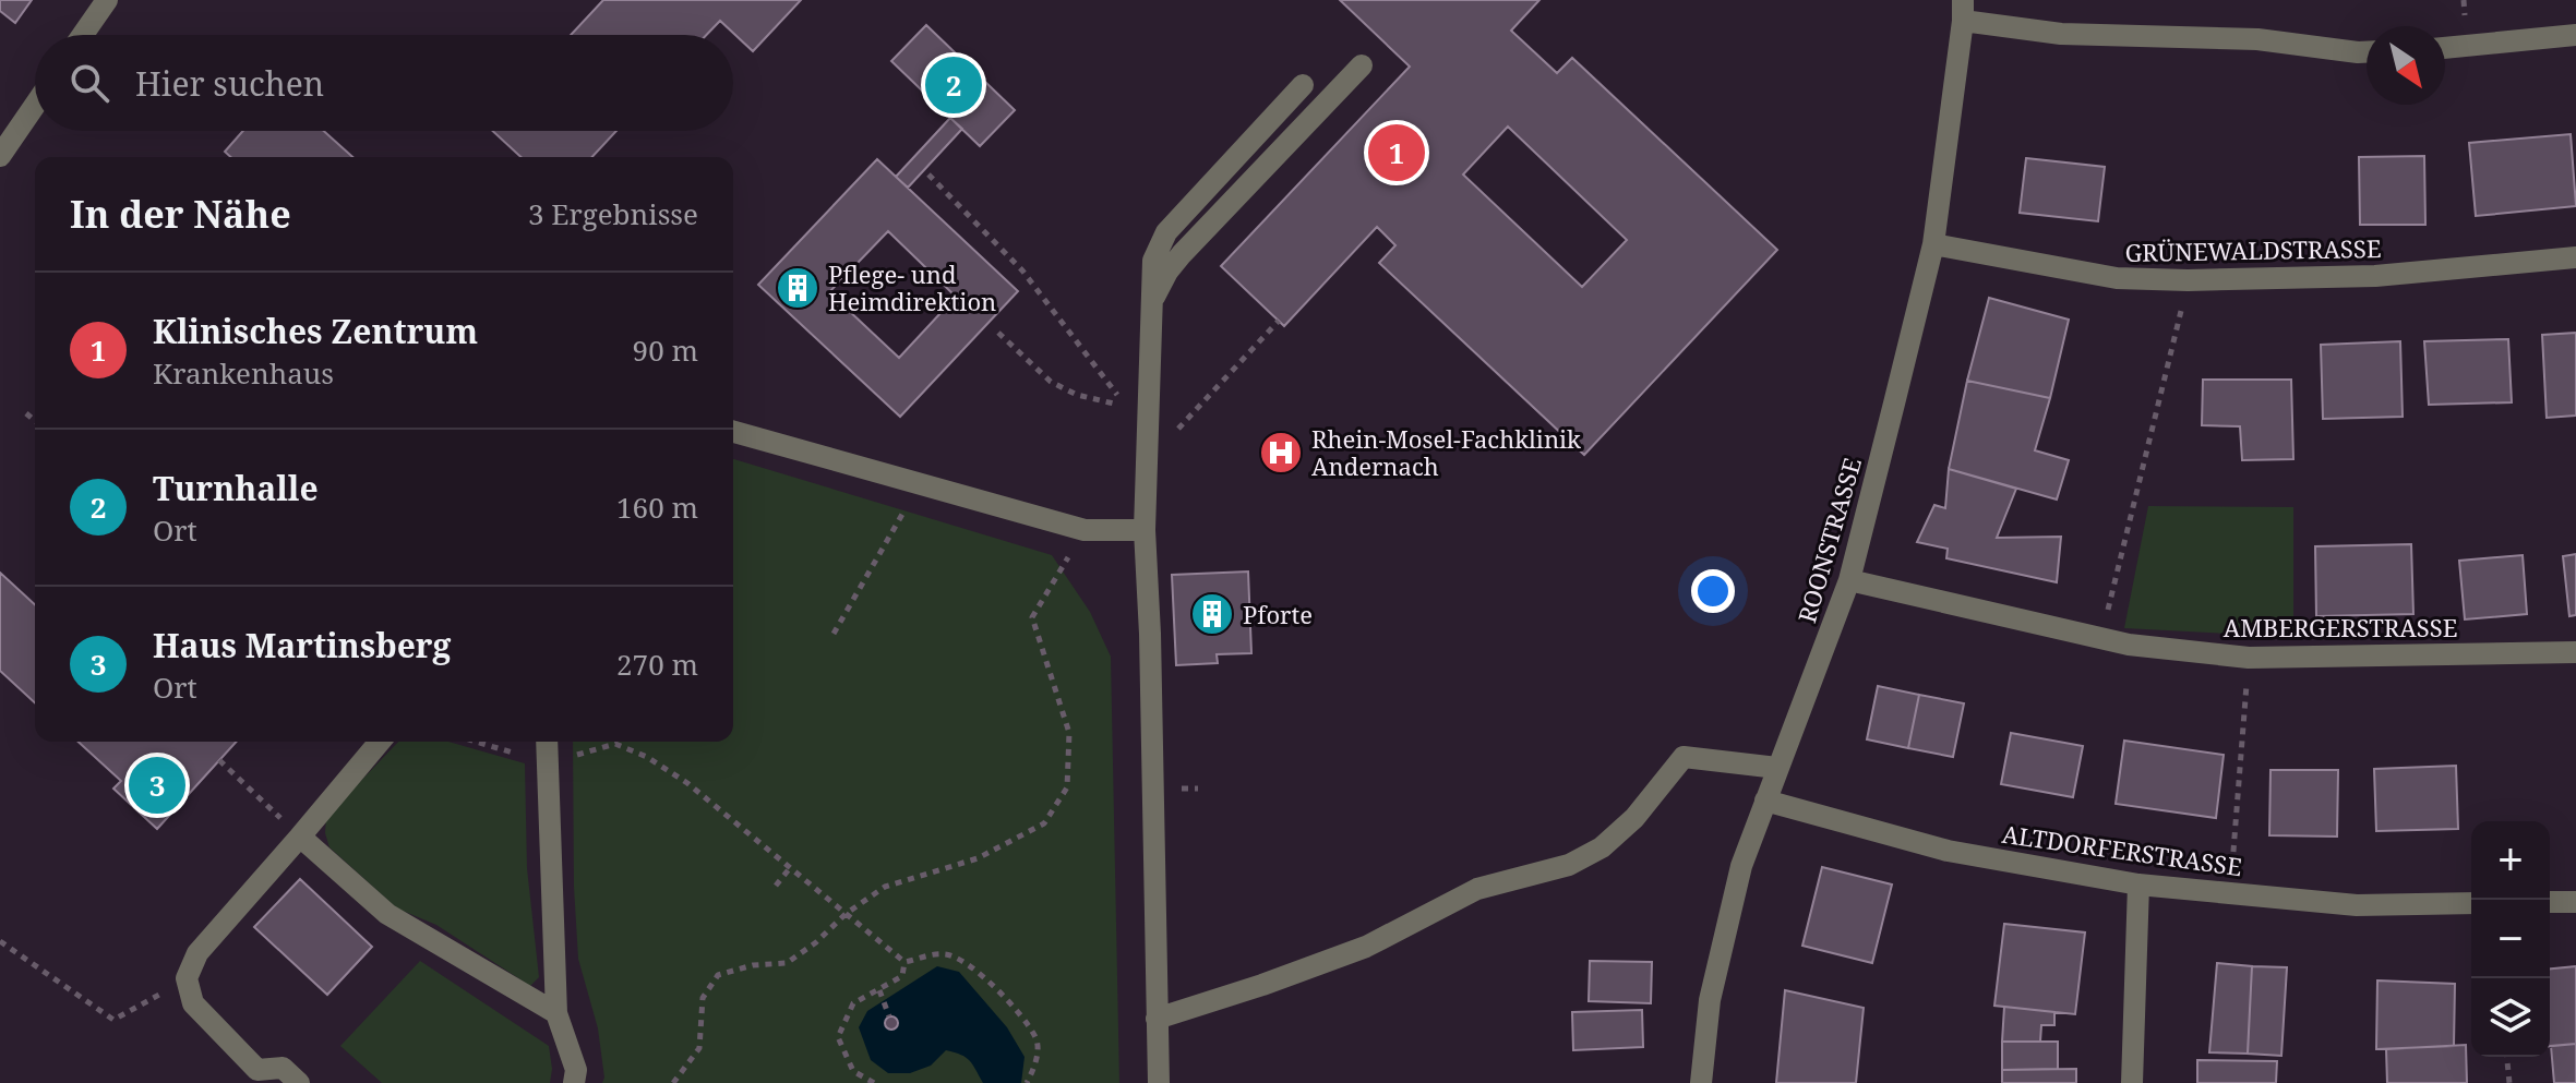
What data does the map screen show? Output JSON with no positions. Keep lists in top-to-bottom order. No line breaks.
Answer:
{"streets":{"street":["GRÜNEWALDSTRASSE","ROONSTRASSE","AMBERGERSTRASSE","ALTDORFERSTRASSE"]},"crossings":[["GRÜNEWALDSTRASSE","ROONSTRASSE"],["ROONSTRASSE","AMBERGERSTRASSE"],["ROONSTRASSE","ALTDORFERSTRASSE"]],"places":{"building":["Pflege- und Heimdirektion","Pforte"],"hospital":["Rhein-Mosel-Fachklinik Andernach"]},"north":"bottom right","page":{"search":"Hier suchen","pins":["2","1","3"],"heading":["In der Nähe","3 Ergebnisse"],"list":[{"mark":"1","name":"Klinisches Zentrum","note":"Krankenhaus","value":"90 m"},{"mark":"2","name":"Turnhalle","note":"Ort","value":"160 m"},{"mark":"3","name":"Haus Martinsberg","note":"Ort","value":"270 m"}],"map_buttons":["+","−"]}}
